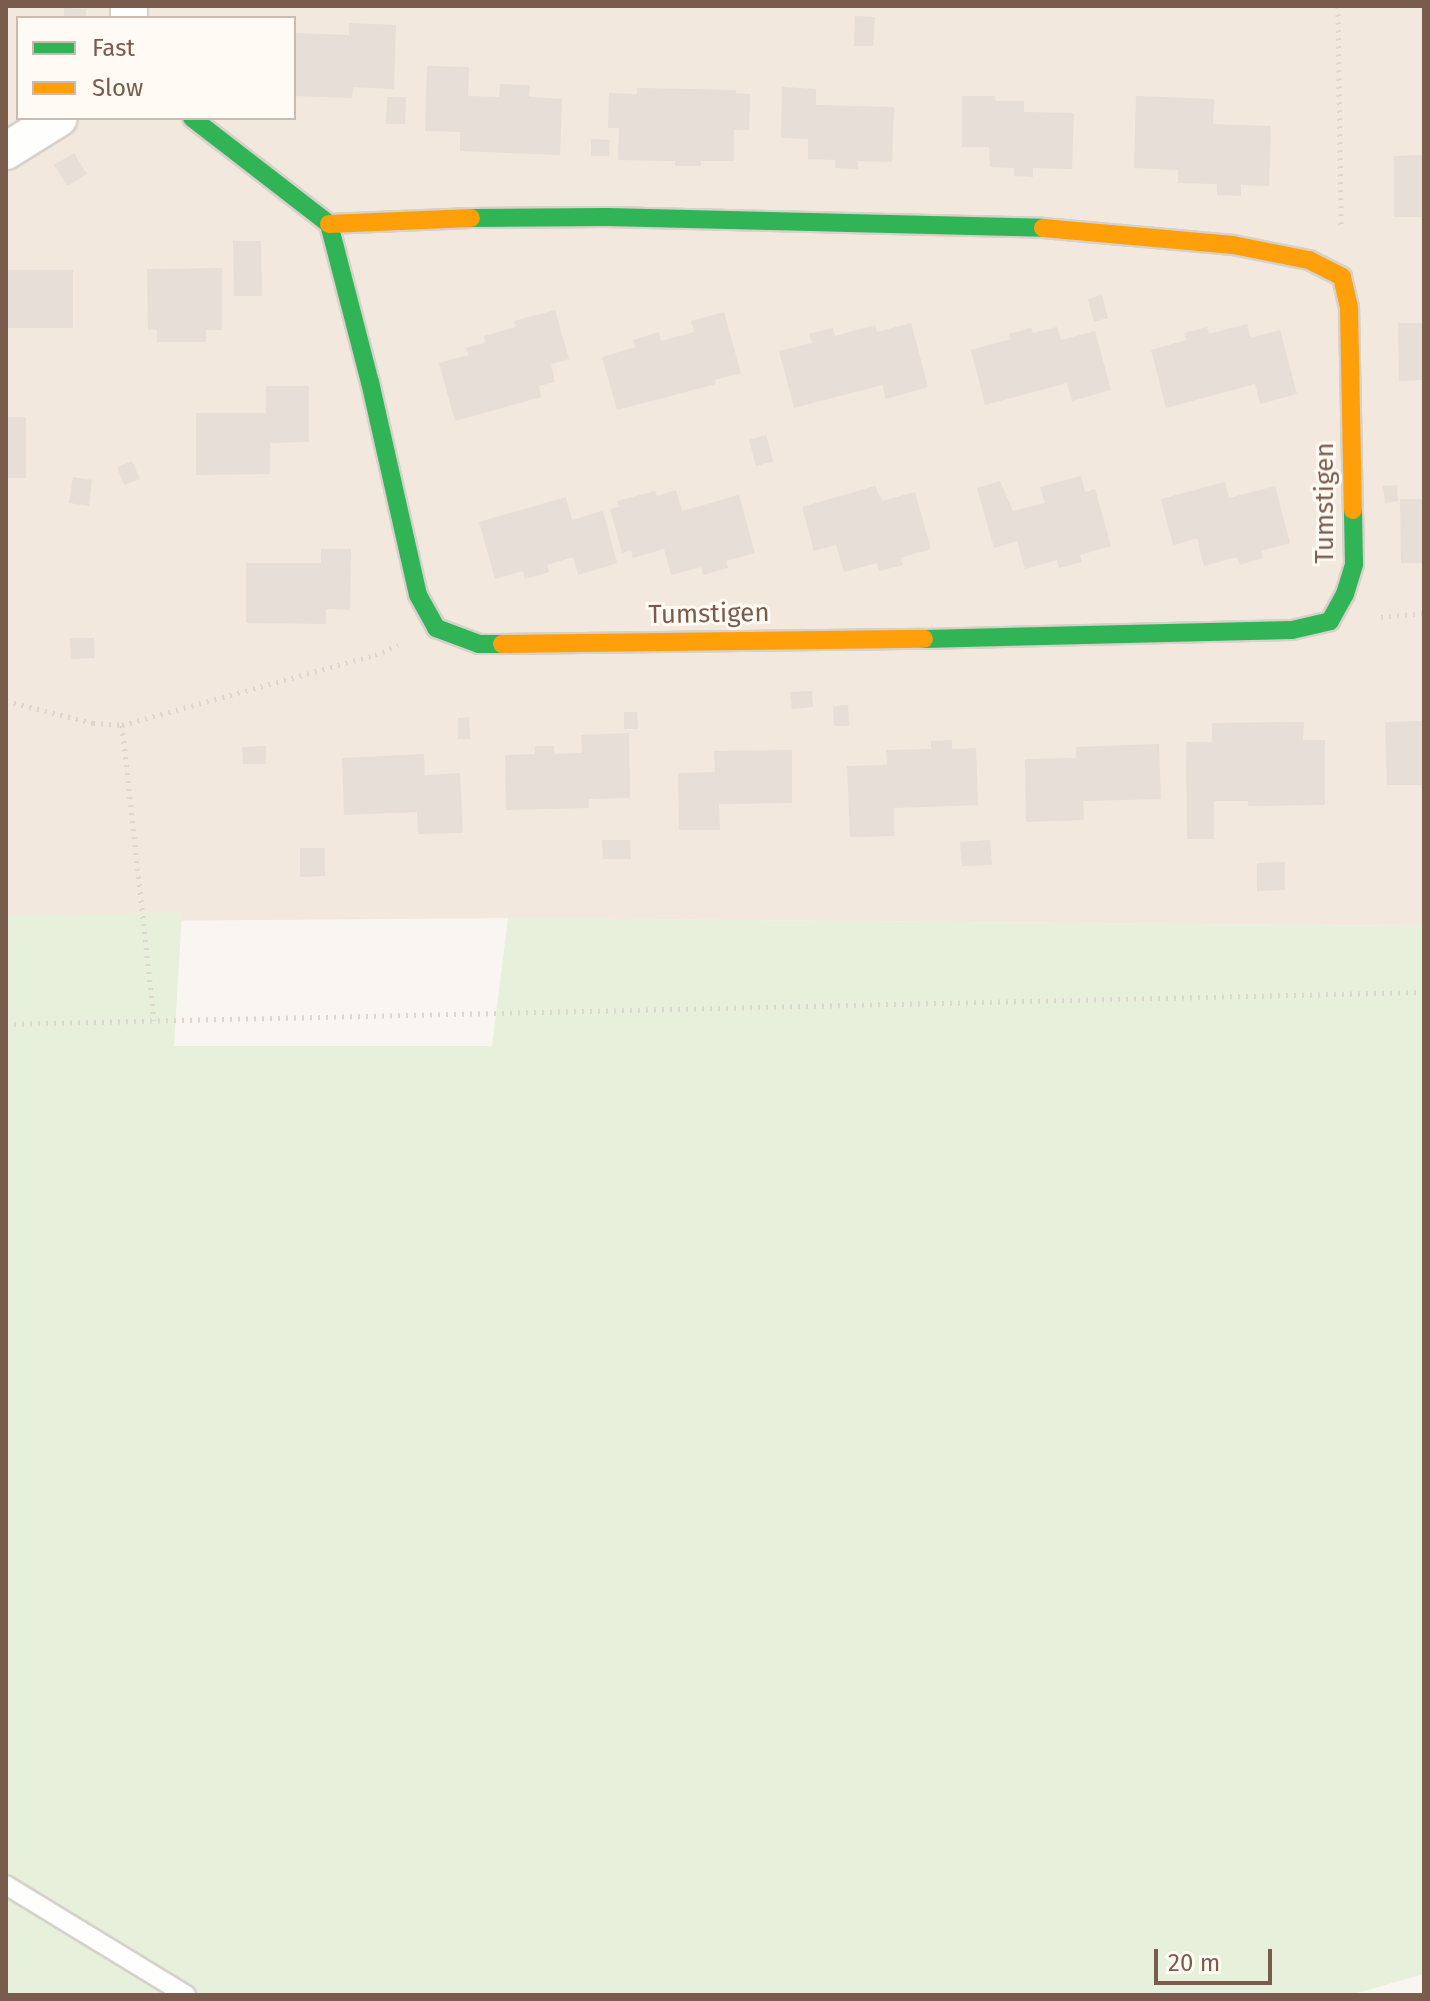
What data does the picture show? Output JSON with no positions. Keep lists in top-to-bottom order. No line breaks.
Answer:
{"streets":{"street":["Tumstigen"]},"legend":["Fast","Slow"],"scale_bar":"20 m"}
